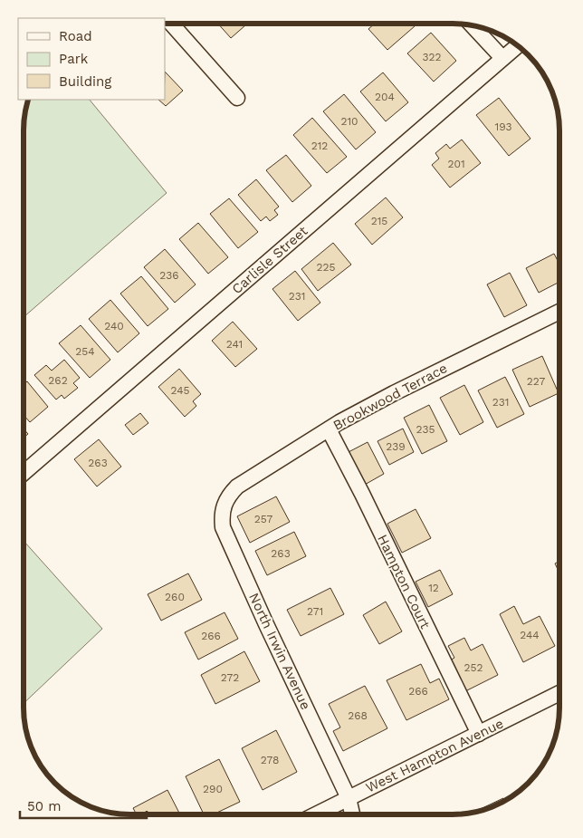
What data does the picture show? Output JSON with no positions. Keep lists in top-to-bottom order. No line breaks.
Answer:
{"streets":{"street":["Carlisle Street","Brookwood Terrace","Hampton Court","North Irwin Avenue","West Hampton Avenue"]},"crossings":[["Brookwood Terrace","Hampton Court"],["Brookwood Terrace","North Irwin Avenue"],["Hampton Court","West Hampton Avenue"],["North Irwin Avenue","West Hampton Avenue"]],"house_numbers":["322","204","210","193","212","201","215","225","236","231","240","241","254","262","227","245","231","235","239","263","257","263","12","260","271","244","266","252","272","266","268","278","290"],"legend":["Road","Park","Building"],"scale_bar":"50 m"}
